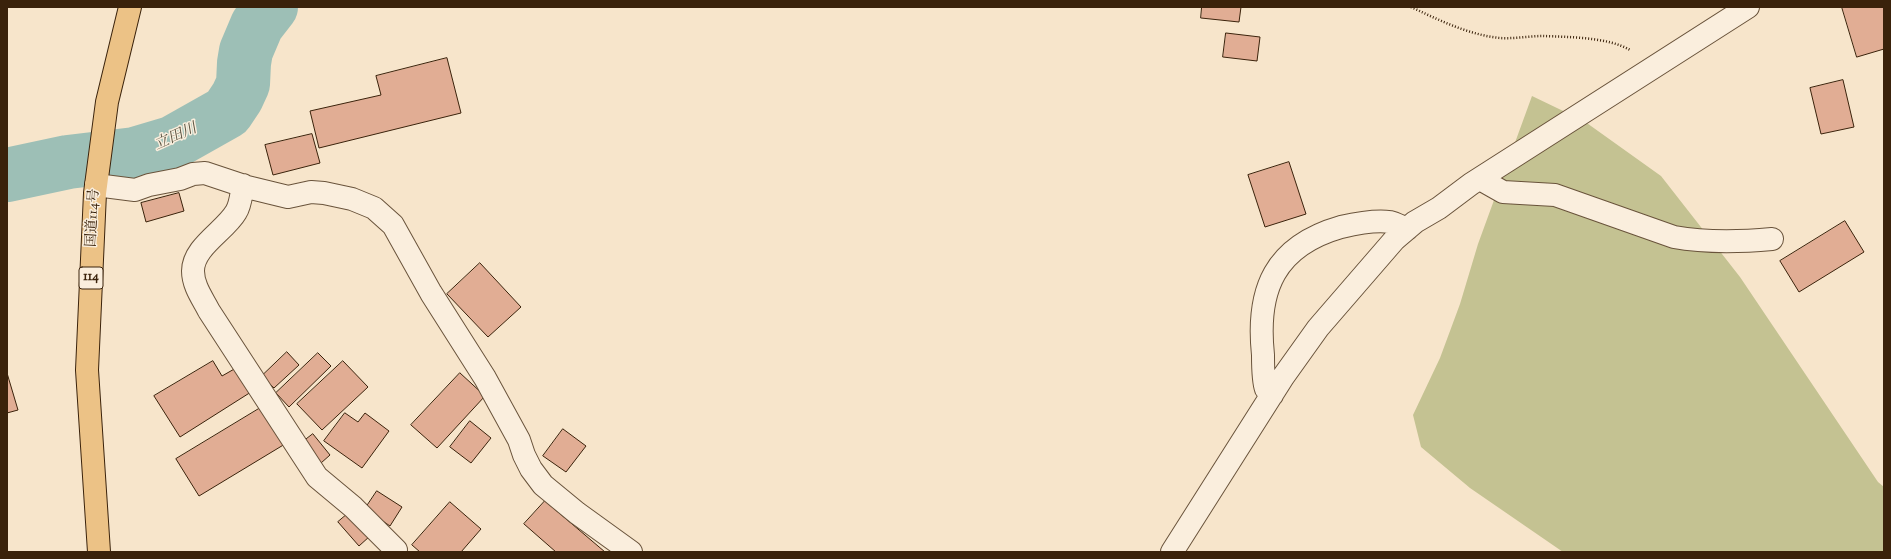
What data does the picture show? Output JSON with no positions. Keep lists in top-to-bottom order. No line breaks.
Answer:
{"streets":{"highway":["国道114号","114"]},"water":["立田川"]}
